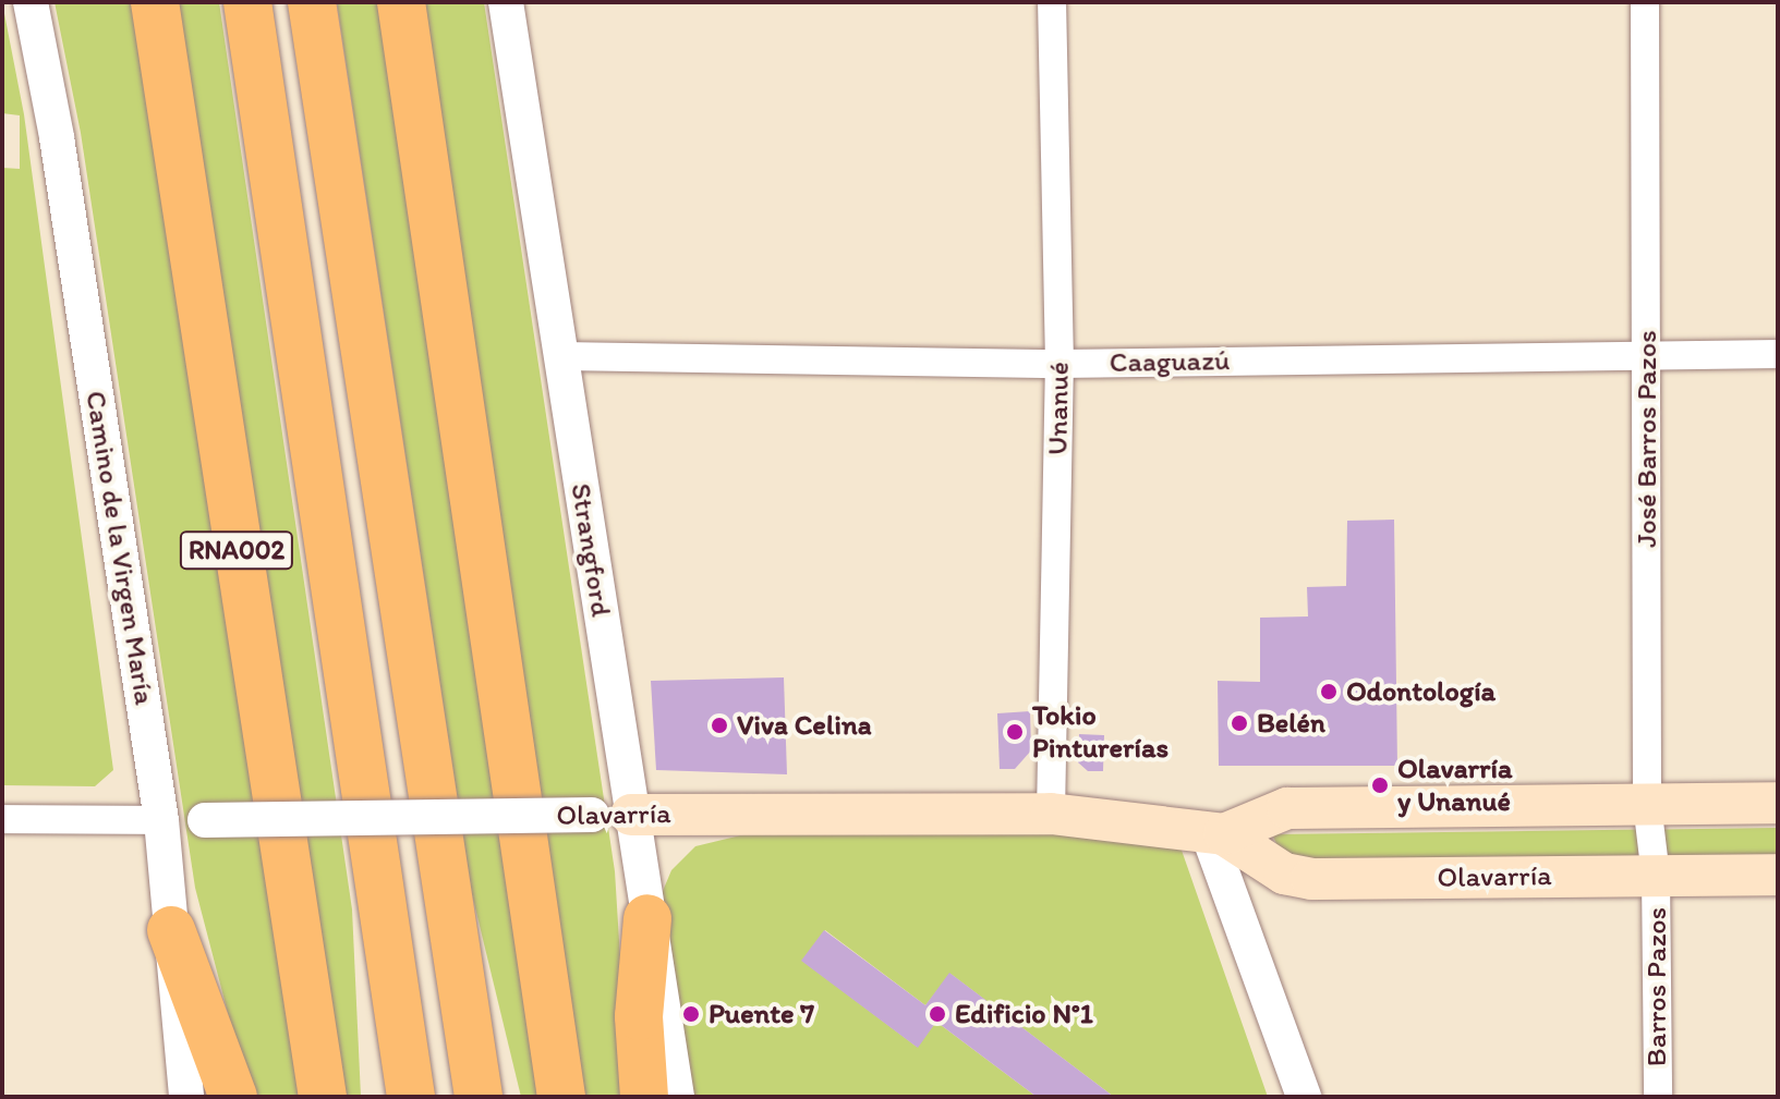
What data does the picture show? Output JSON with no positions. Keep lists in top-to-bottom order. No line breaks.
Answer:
{"streets":{"highway":["RNA002"],"main road":["Olavarría"],"street":["Caaguazú","Unanué","José Barros Pazos","Camino de la Virgen María","Strangford","Barros Pazos"]},"crossings":[["Caaguazú","Unanué"],["Caaguazú","José Barros Pazos"],["Caaguazú","Strangford"],["Unanué","Olavarría"],["José Barros Pazos","Olavarría"],["José Barros Pazos","Barros Pazos"],["Camino de la Virgen María","Olavarría"],["Strangford","Olavarría"],["Olavarría","Barros Pazos"]],"places":["Odontología","Belén","Viva Celina","Tokio Pinturerías","Olavarría y Unanué","Puente 7","Edificio N°1"]}
